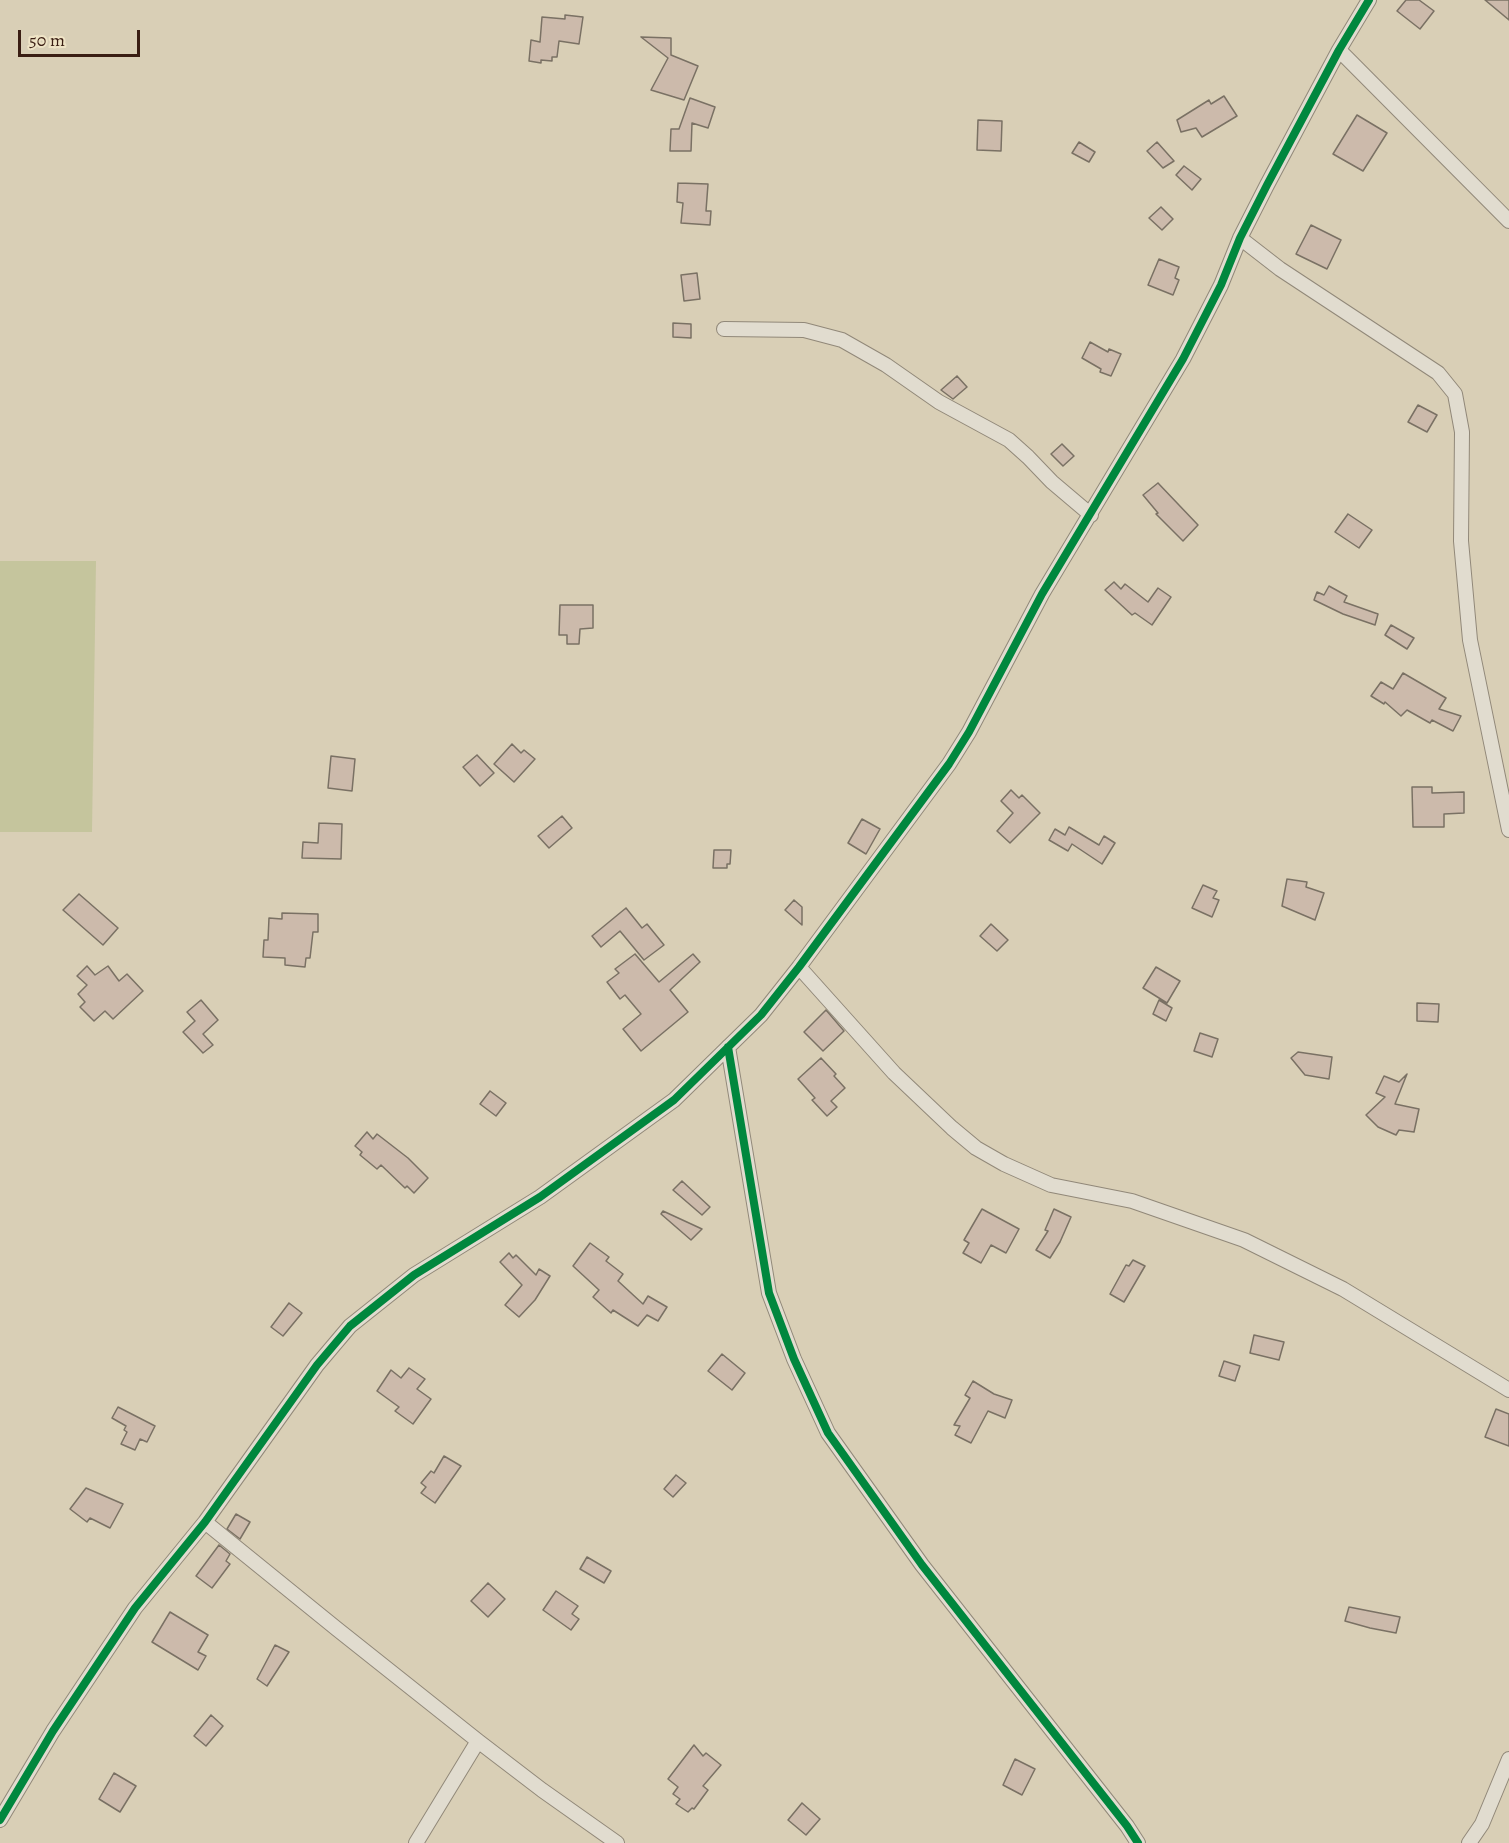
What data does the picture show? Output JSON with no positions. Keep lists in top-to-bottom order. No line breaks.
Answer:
{"scale_bar":"50 m"}
